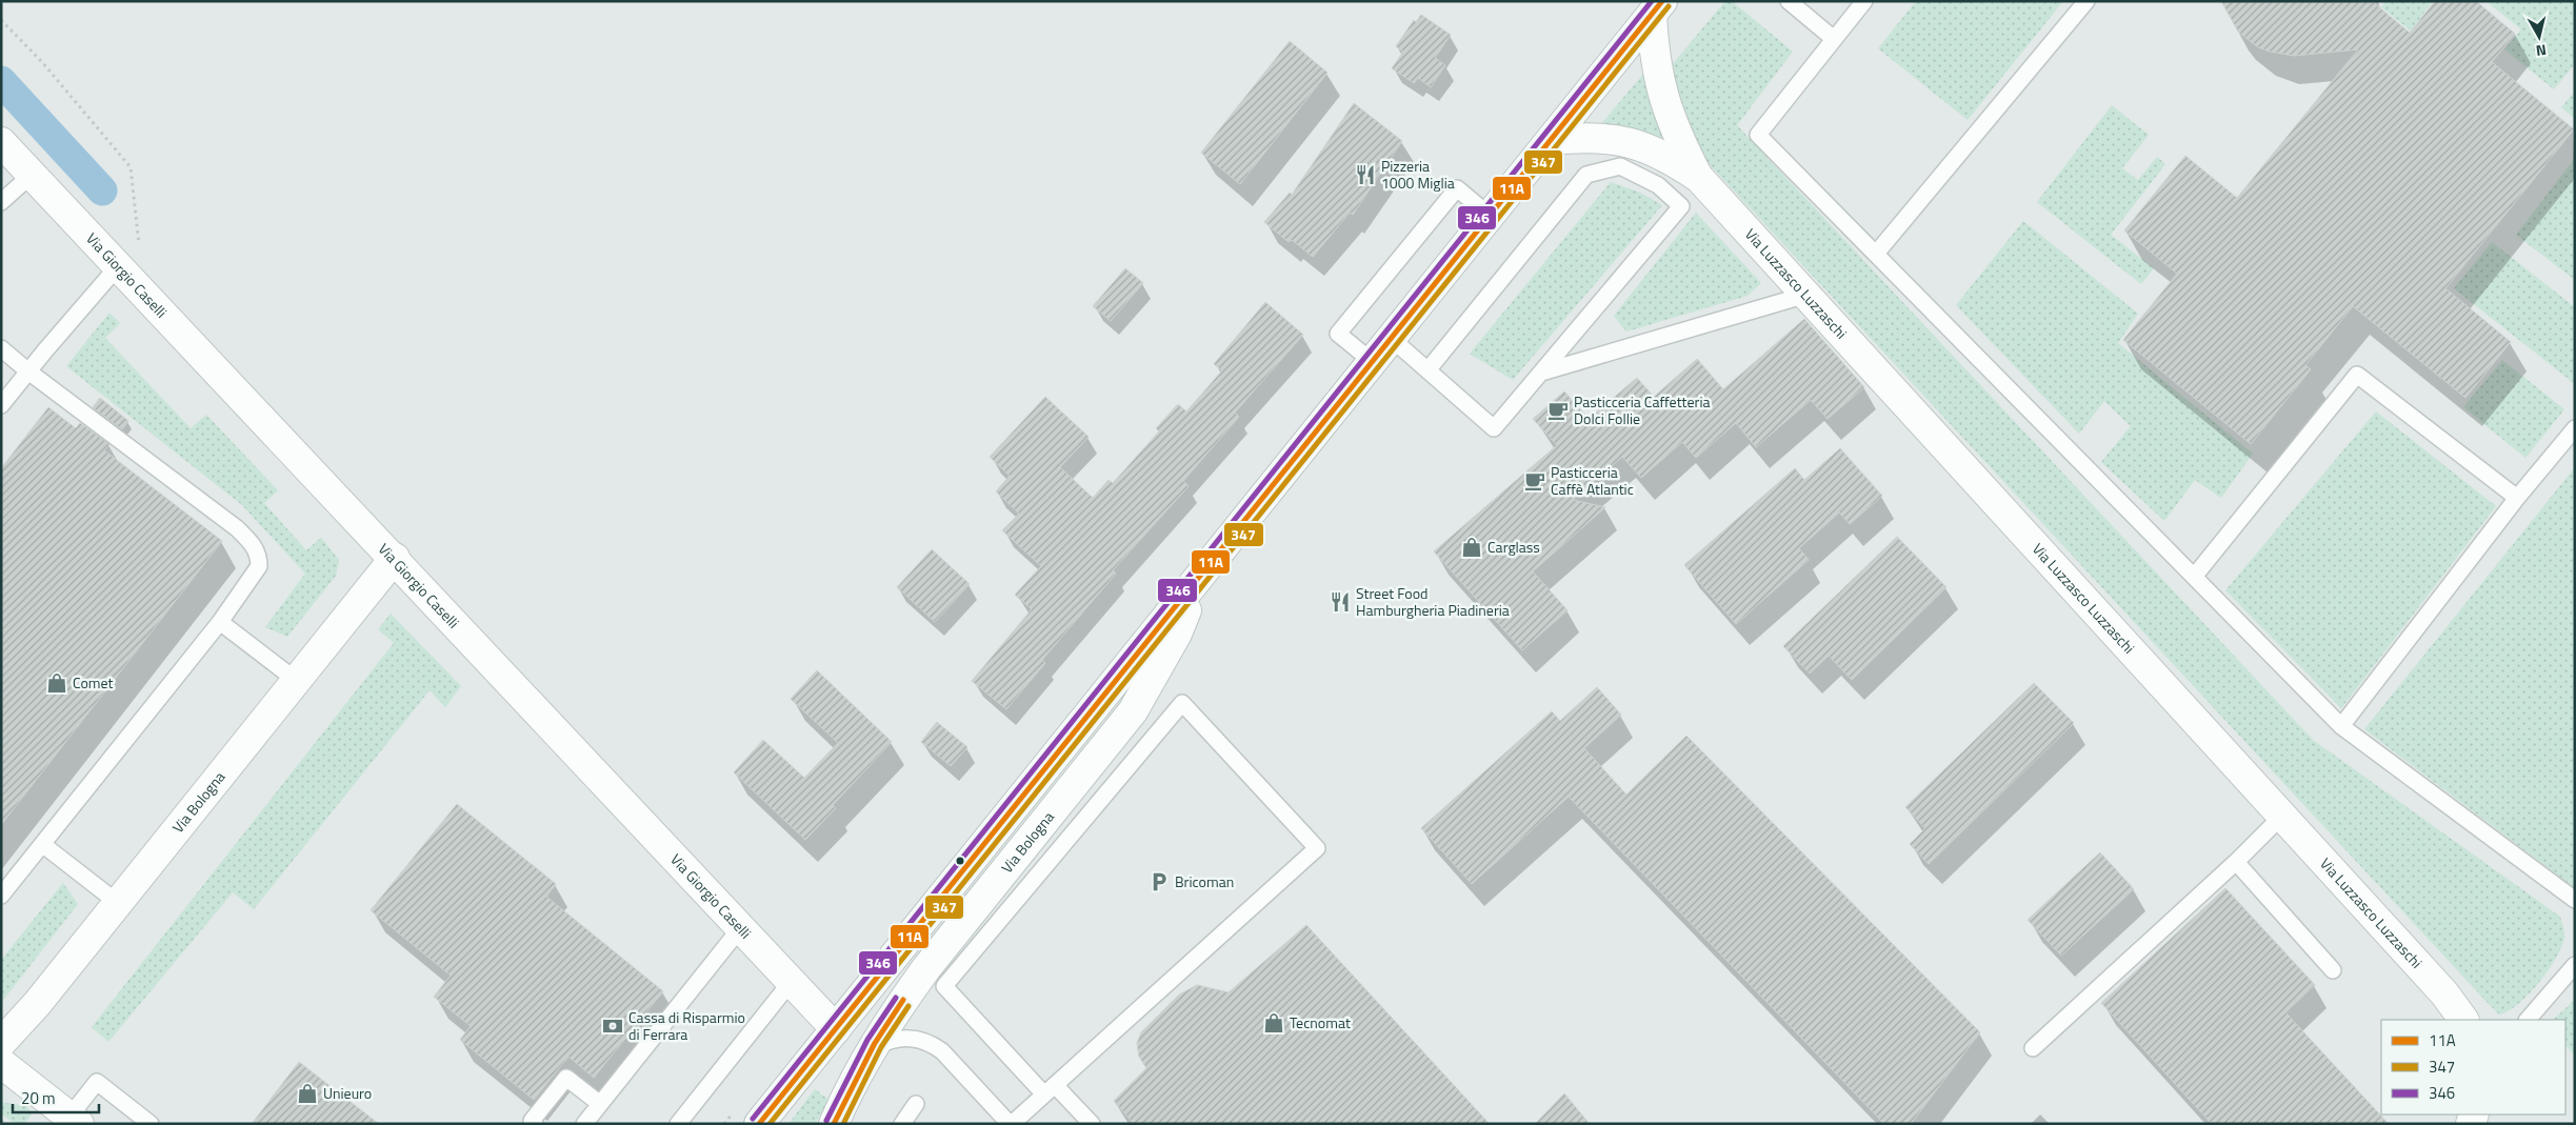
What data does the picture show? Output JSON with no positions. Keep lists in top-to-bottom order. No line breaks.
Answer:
{"streets":{"street":["Via Giorgio Caselli","Via Luzzasco Luzzaschi","Via Bologna"]},"crossings":[["Via Giorgio Caselli","Via Bologna"],["Via Luzzasco Luzzaschi","Via Bologna"]],"places":{"restaurant":["Pizzeria 1000 Miglia","Street Food Hamburgheria Piadineria"],"cafe":["Pasticceria Caffetteria Dolci Follie","Pasticceria Caffè Atlantic"],"shop":["Carglass","Comet","Tecnomat","Unieuro"],"parking":["Bricoman"],"bank":["Cassa di Risparmio di Ferrara"]},"lines":["transit line 11A","transit line 346","transit line 347"],"legend":["11A","347","346"],"scale_bar":"20 m","north":"bottom"}
